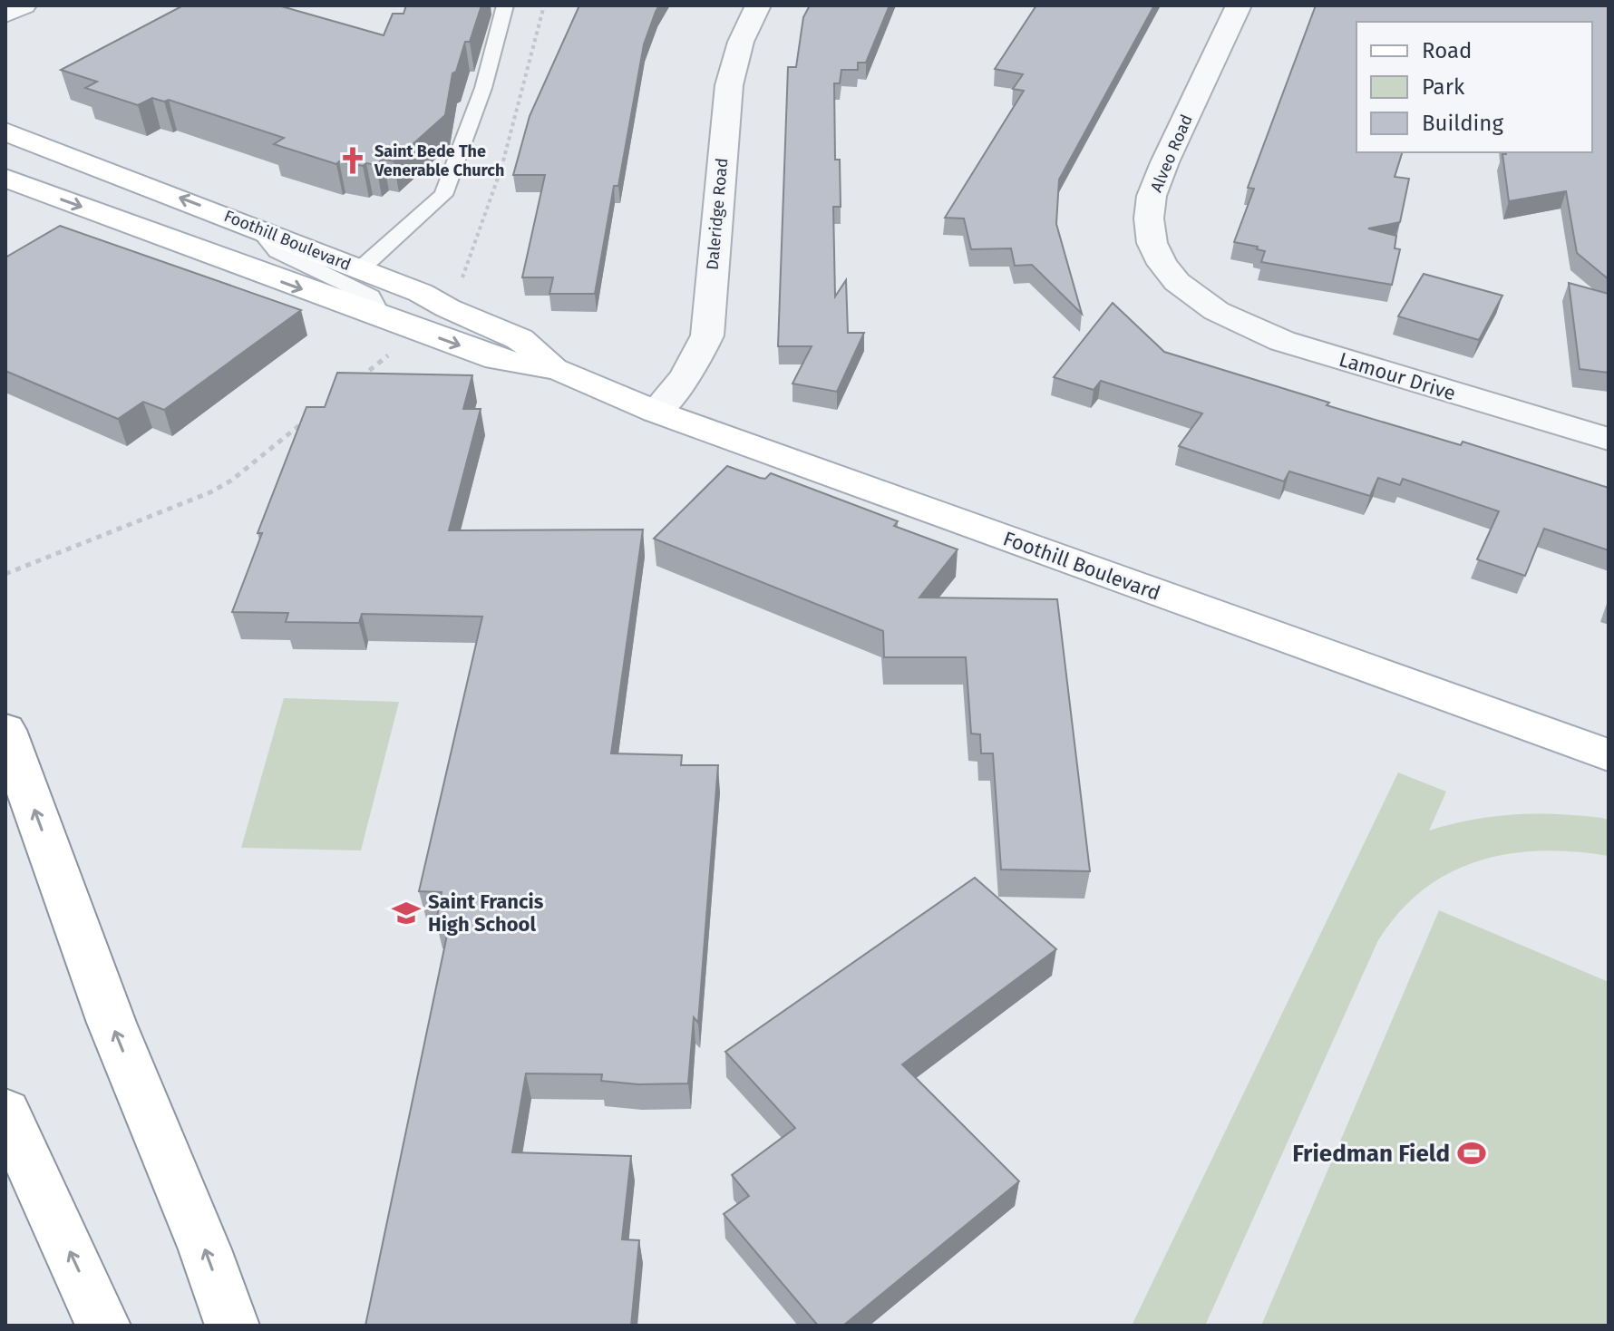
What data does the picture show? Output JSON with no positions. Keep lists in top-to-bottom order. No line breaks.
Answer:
{"streets":{"main road":["Foothill Boulevard"],"street":["Alveo Road","Daleridge Road","Lamour Drive"]},"crossings":[["Alveo Road","Lamour Drive"],["Daleridge Road","Foothill Boulevard"]],"places":{"church":["Saint Bede The Venerable Church"],"school or university":["Saint Francis High School"],"sports":["Friedman Field"]},"legend":["Road","Park","Building"]}
